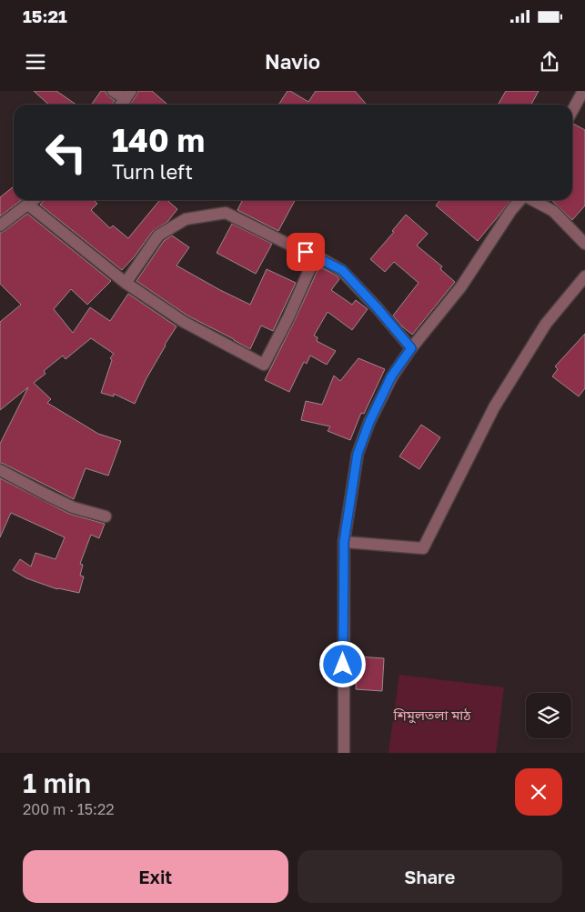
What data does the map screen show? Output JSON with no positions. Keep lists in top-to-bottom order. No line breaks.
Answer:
{"parks":["শিমুলতলা মাঠ"],"page":{"status":"15:21","header":"Navio","turn":["140 m","Turn left"],"heading":["1 min","200 m · 15:22"],"buttons":["Exit","Share"]}}
